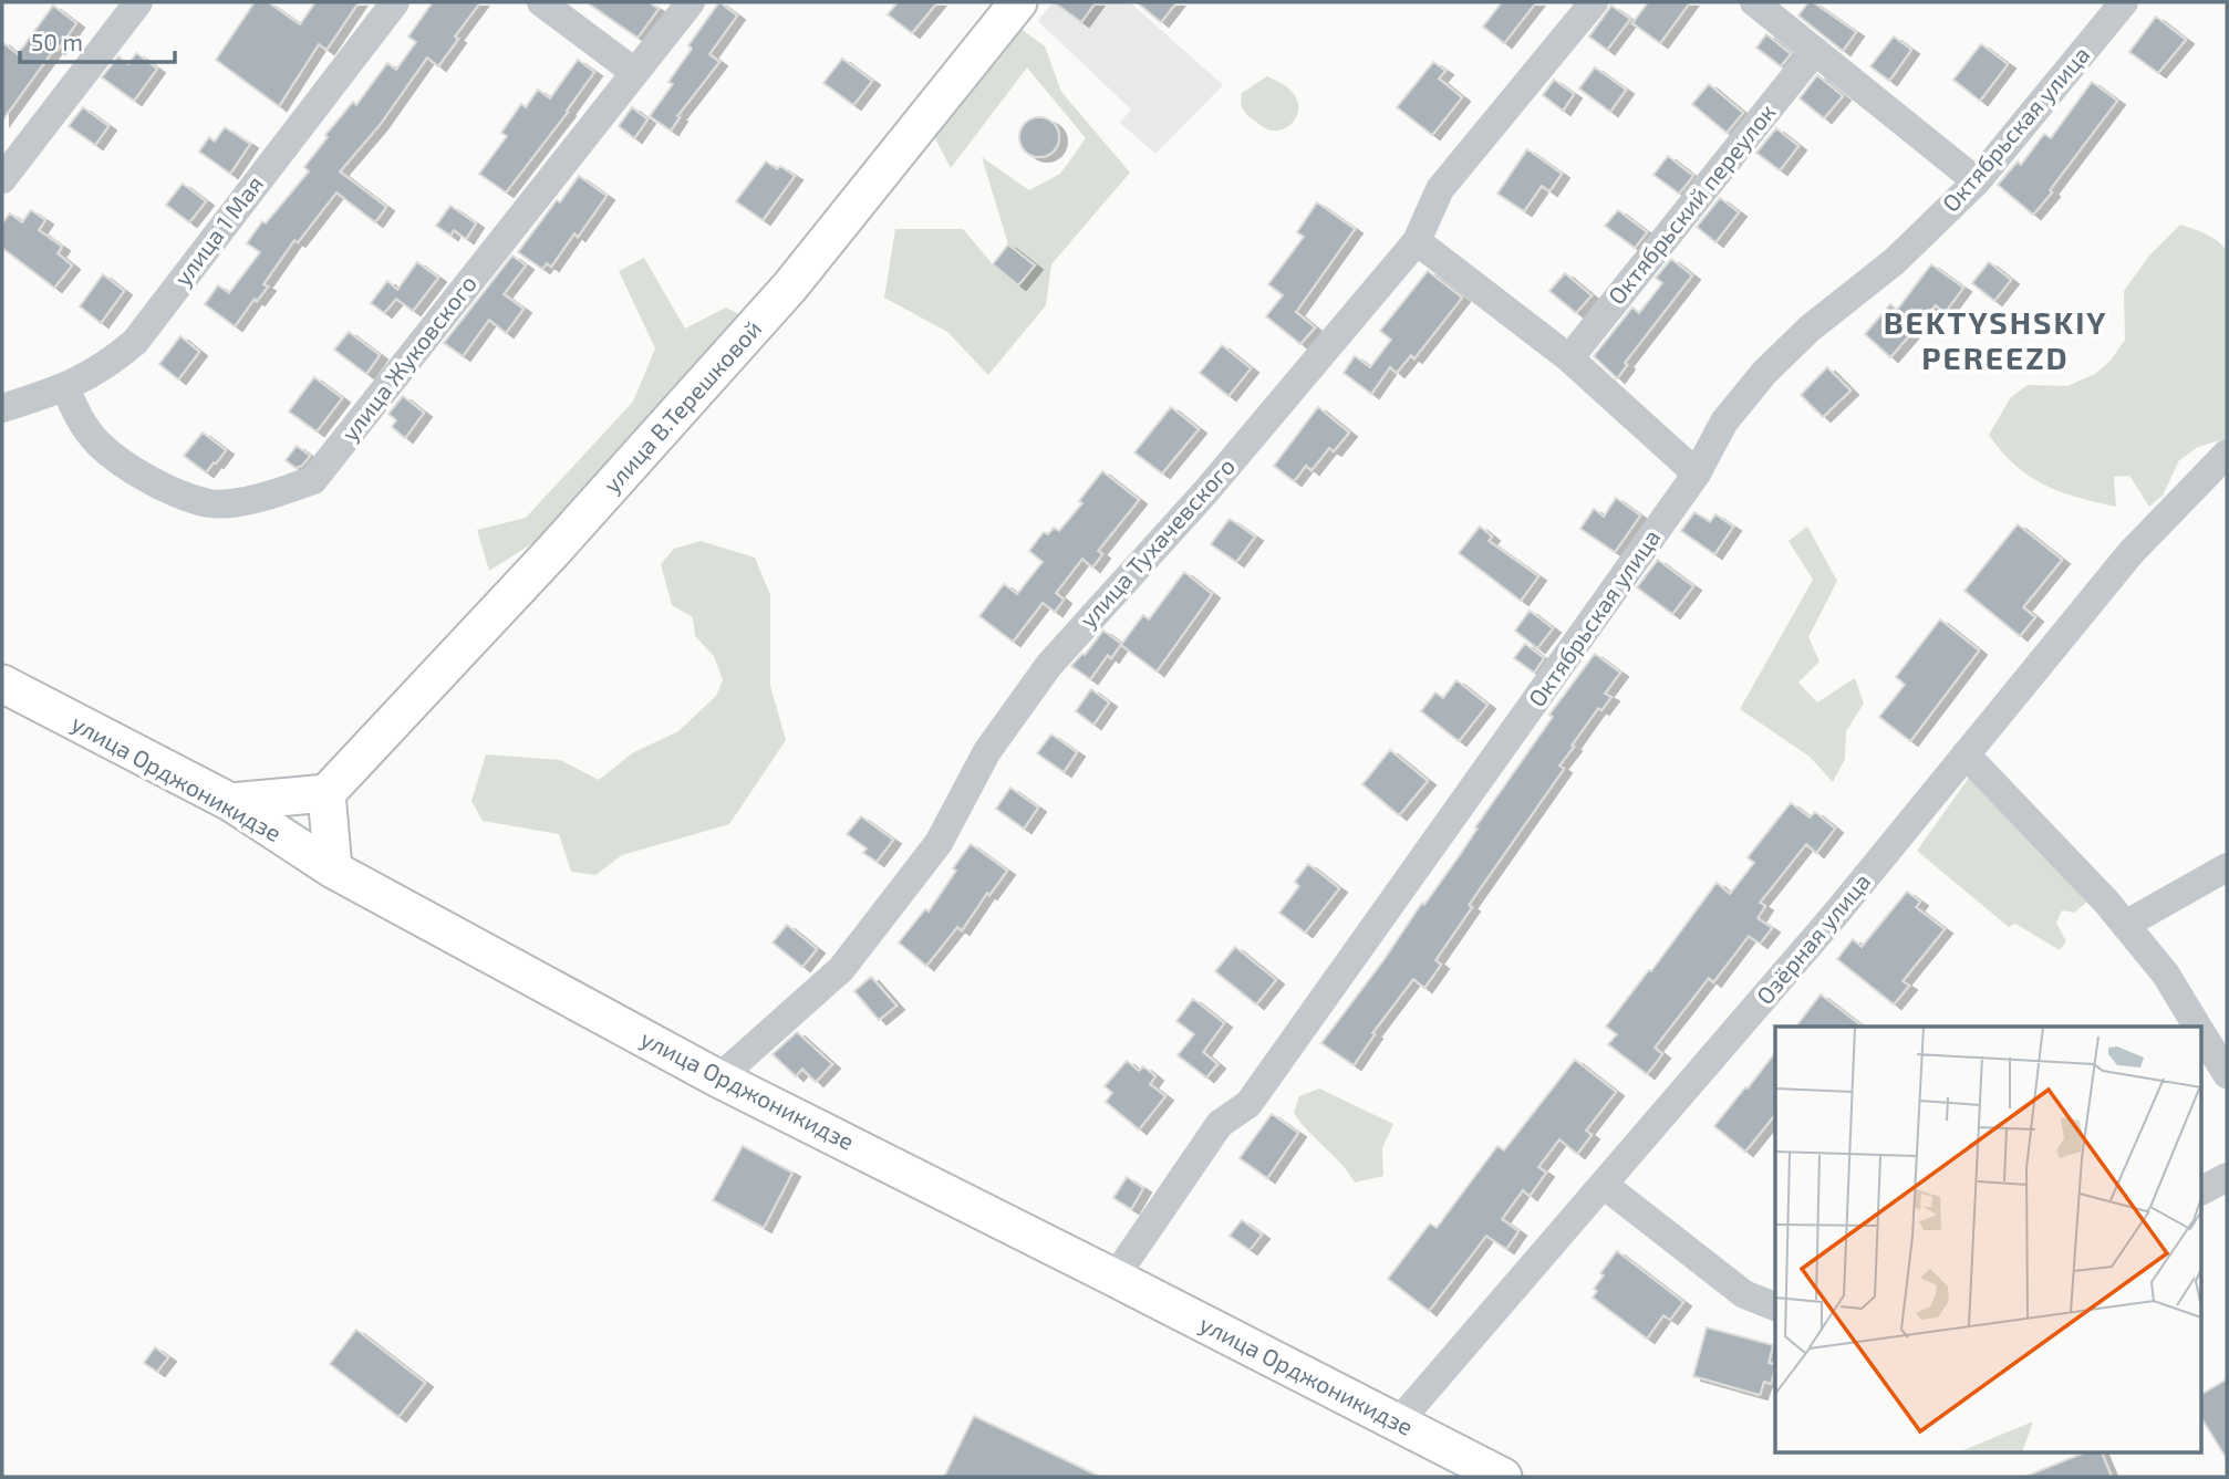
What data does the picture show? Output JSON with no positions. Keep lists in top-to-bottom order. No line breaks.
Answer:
{"streets":{"main road":["улица В.Терешковой","улица Орджоникидзе"],"street":["Октябрьская улица","Октябрьский переулок","улица 1 Мая","улица Жуковского","улица Тухачевского","Озёрная улица"]},"crossings":[["Октябрьская улица","улица Орджоникидзе"],["улица 1 Мая","улица Жуковского"],["улица Тухачевского","улица Орджоникидзе"],["улица Орджоникидзе","Озёрная улица"]],"districts":["BEKTYSHSKIY PEREEZD"],"scale_bar":"50 m"}
